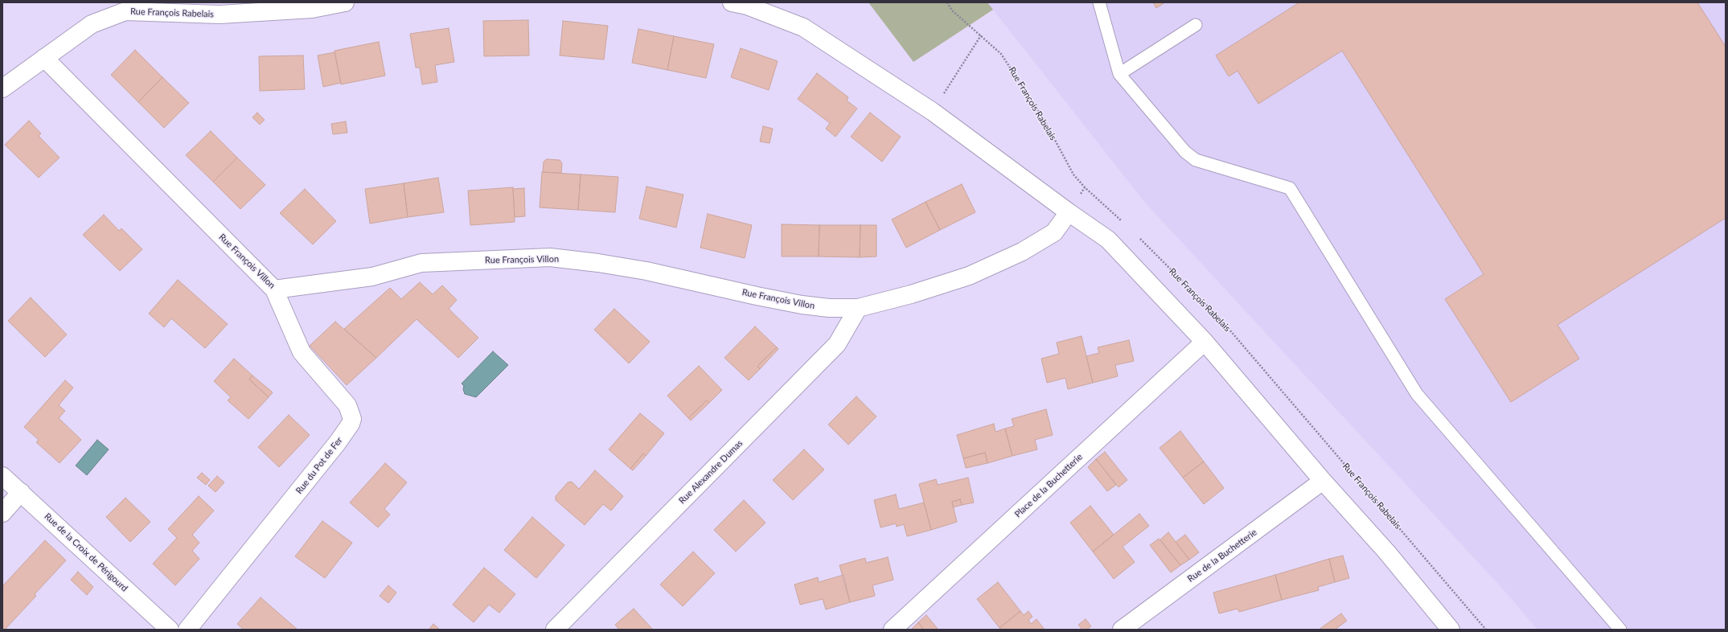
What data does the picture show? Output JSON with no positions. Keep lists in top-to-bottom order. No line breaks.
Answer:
{"streets":{"street":["Rue François Rabelais","Rue François Villon","Rue du Pot de Fer","Rue Alexandre Dumas","Place de la Buchetterie","Rue de la Croix de Périgourd","Rue de la Buchetterie"]},"crossings":[["Rue François Rabelais","Rue François Villon"],["Rue François Villon","Rue du Pot de Fer"],["Rue François Villon","Rue Alexandre Dumas"]]}
